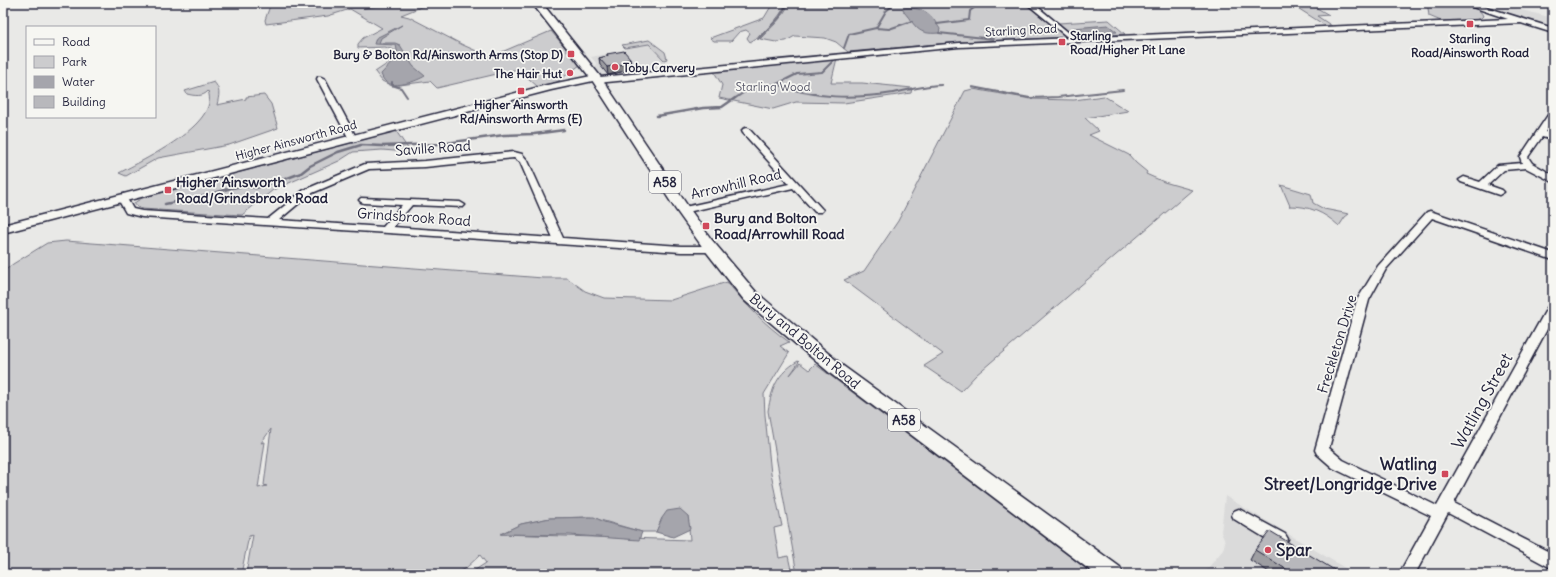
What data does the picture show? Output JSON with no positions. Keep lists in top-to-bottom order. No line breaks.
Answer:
{"streets":{"highway":["A58","Bury and Bolton Road"],"main road":["Starling Road","Higher Ainsworth Road"],"street":["Saville Road","Arrowhill Road","Grindsbrook Road","Freckleton Drive","Watling Street"]},"crossings":[["Starling Road","Higher Ainsworth Road"],["Starling Road","Bury and Bolton Road"],["Higher Ainsworth Road","Grindsbrook Road"],["Higher Ainsworth Road","Bury and Bolton Road"],["Saville Road","Grindsbrook Road"],["Arrowhill Road","Bury and Bolton Road"],["Grindsbrook Road","Bury and Bolton Road"],["Freckleton Drive","Watling Street"]],"parks":["Starling Wood"],"places":{"transit":["Starling Road/Ainsworth Road","Starling Road/Higher Pit Lane","Bury & Bolton Rd/Ainsworth Arms (Stop D)","Higher Ainsworth Rd/Ainsworth Arms (E)","Higher Ainsworth Road/Grindsbrook Road","Bury and Bolton Road/Arrowhill Road","Watling Street/Longridge Drive"],"other":["Toby Carvery","The Hair Hut","Spar"]},"legend":["Road","Park","Water","Building"]}
